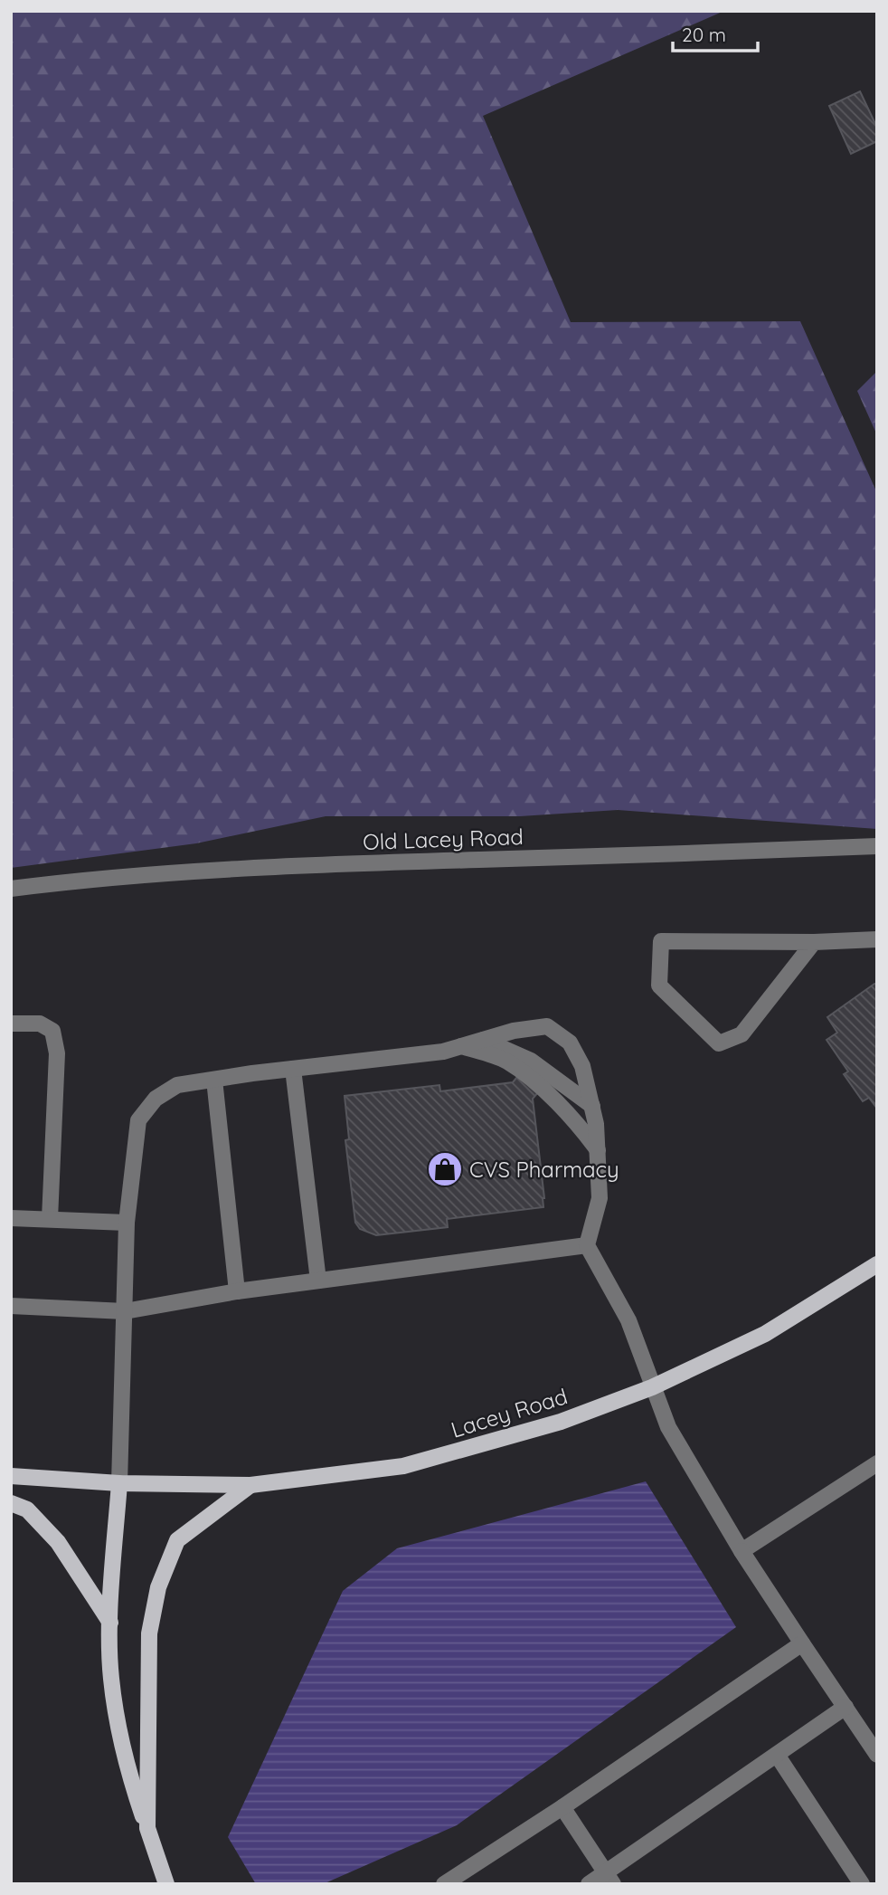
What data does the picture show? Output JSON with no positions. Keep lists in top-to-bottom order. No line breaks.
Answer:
{"streets":{"main road":["Lacey Road"],"street":["Old Lacey Road"]},"places":{"shop":["CVS Pharmacy"]},"scale_bar":"20 m"}
